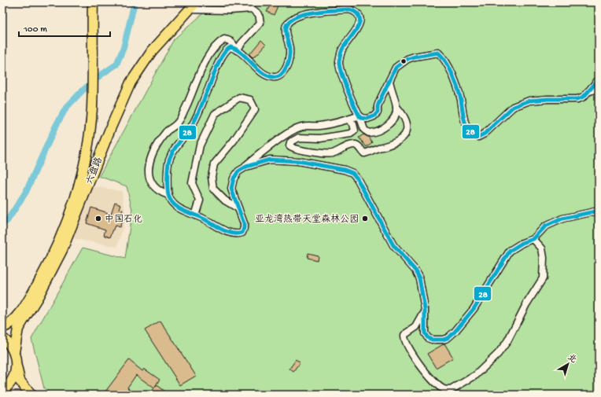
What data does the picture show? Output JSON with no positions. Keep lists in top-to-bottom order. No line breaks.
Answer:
{"streets":{"main road":["六盘路"]},"places":["中国石化","亚龙湾热带天堂森林公园"],"lines":["transit line 28"],"scale_bar":"100 m","north":"top right"}
